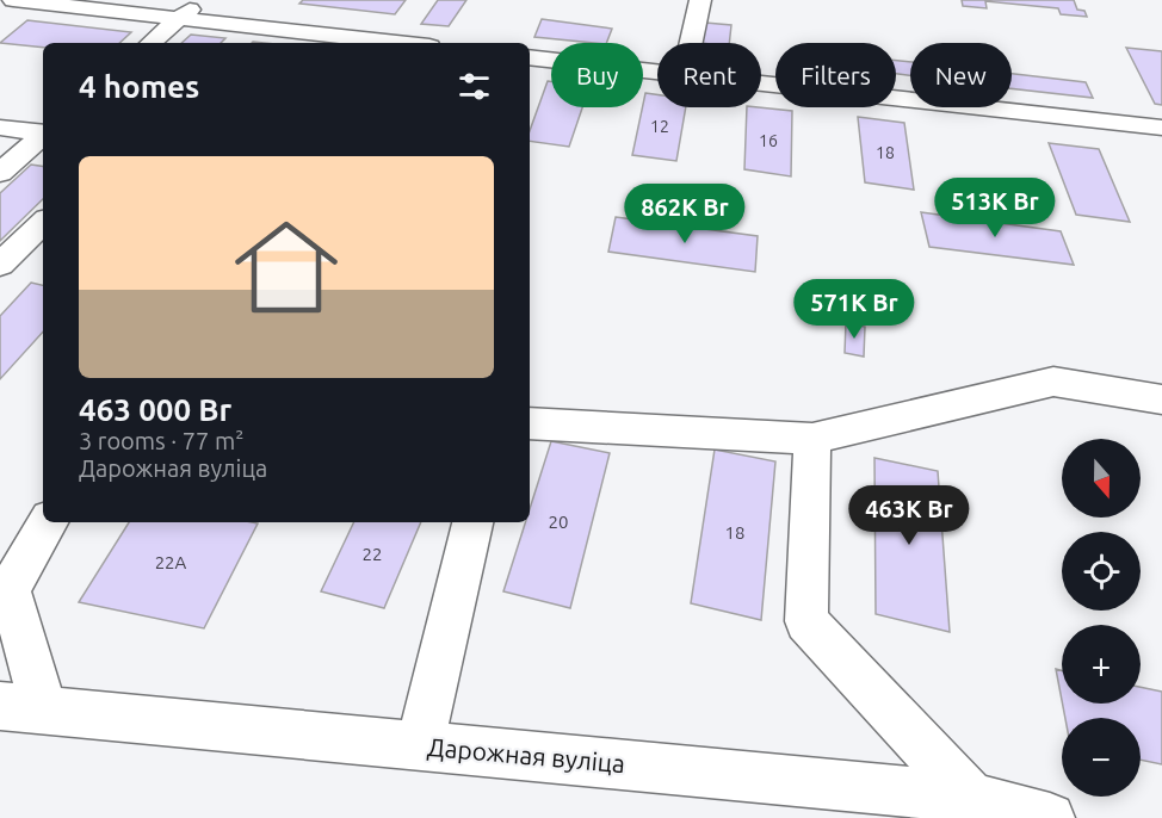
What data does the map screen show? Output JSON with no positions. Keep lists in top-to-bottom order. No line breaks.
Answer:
{"streets":{"street":["Дарожная вуліца"]},"house_numbers":["12","16","18","20","18","22","22А"],"north":"bottom","page":{"chip":["Buy","Rent","Filters","New"],"heading":"4 homes","list":[{"name":"463 000 Br","note":"3 rooms · 77 m² · Дарожная вуліца"}],"price":["513K Br","862K Br","571K Br","463K Br"],"map_buttons":["+","−"]}}
